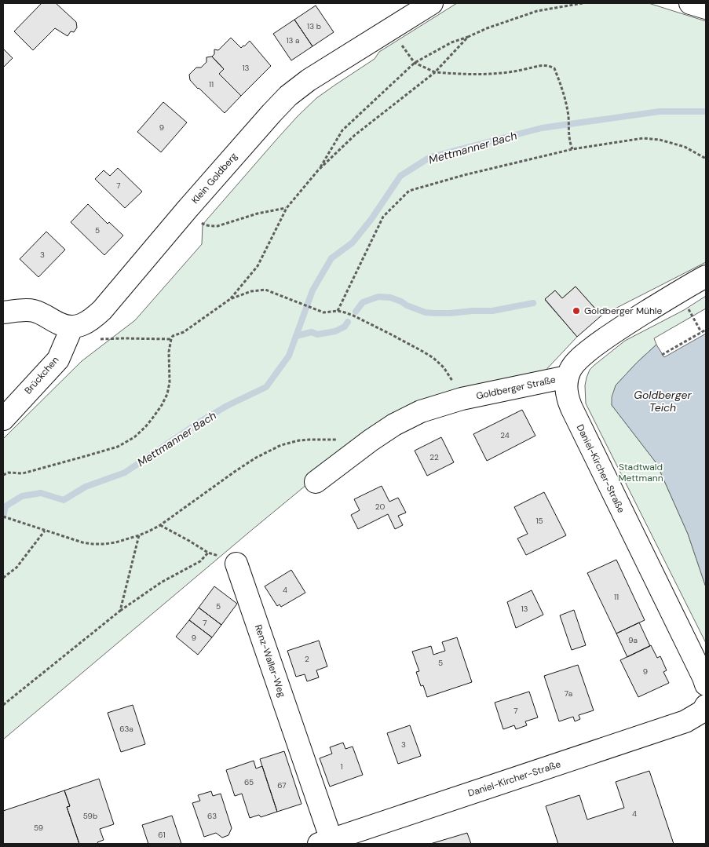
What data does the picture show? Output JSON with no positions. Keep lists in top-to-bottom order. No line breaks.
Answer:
{"streets":{"street":["Klein Goldberg","Brückchen","Goldberger Straße","Daniel-Kircher-Straße","Renz-Waller-Weg"]},"crossings":[["Klein Goldberg","Brückchen"],["Goldberger Straße","Daniel-Kircher-Straße"],["Daniel-Kircher-Straße","Renz-Waller-Weg"]],"water":["Mettmanner Bach","Goldberger Teich"],"parks":["Stadtwald Mettmann"],"places":["Goldberger Mühle"],"house_numbers":["13 b","13 a","13","11","9","7","5","3","24","22","20","15","4","11","5","13","7","9","9a","2","5","9","7a","7","63a","3","1","65","67","4","59b","63","59","61"]}
